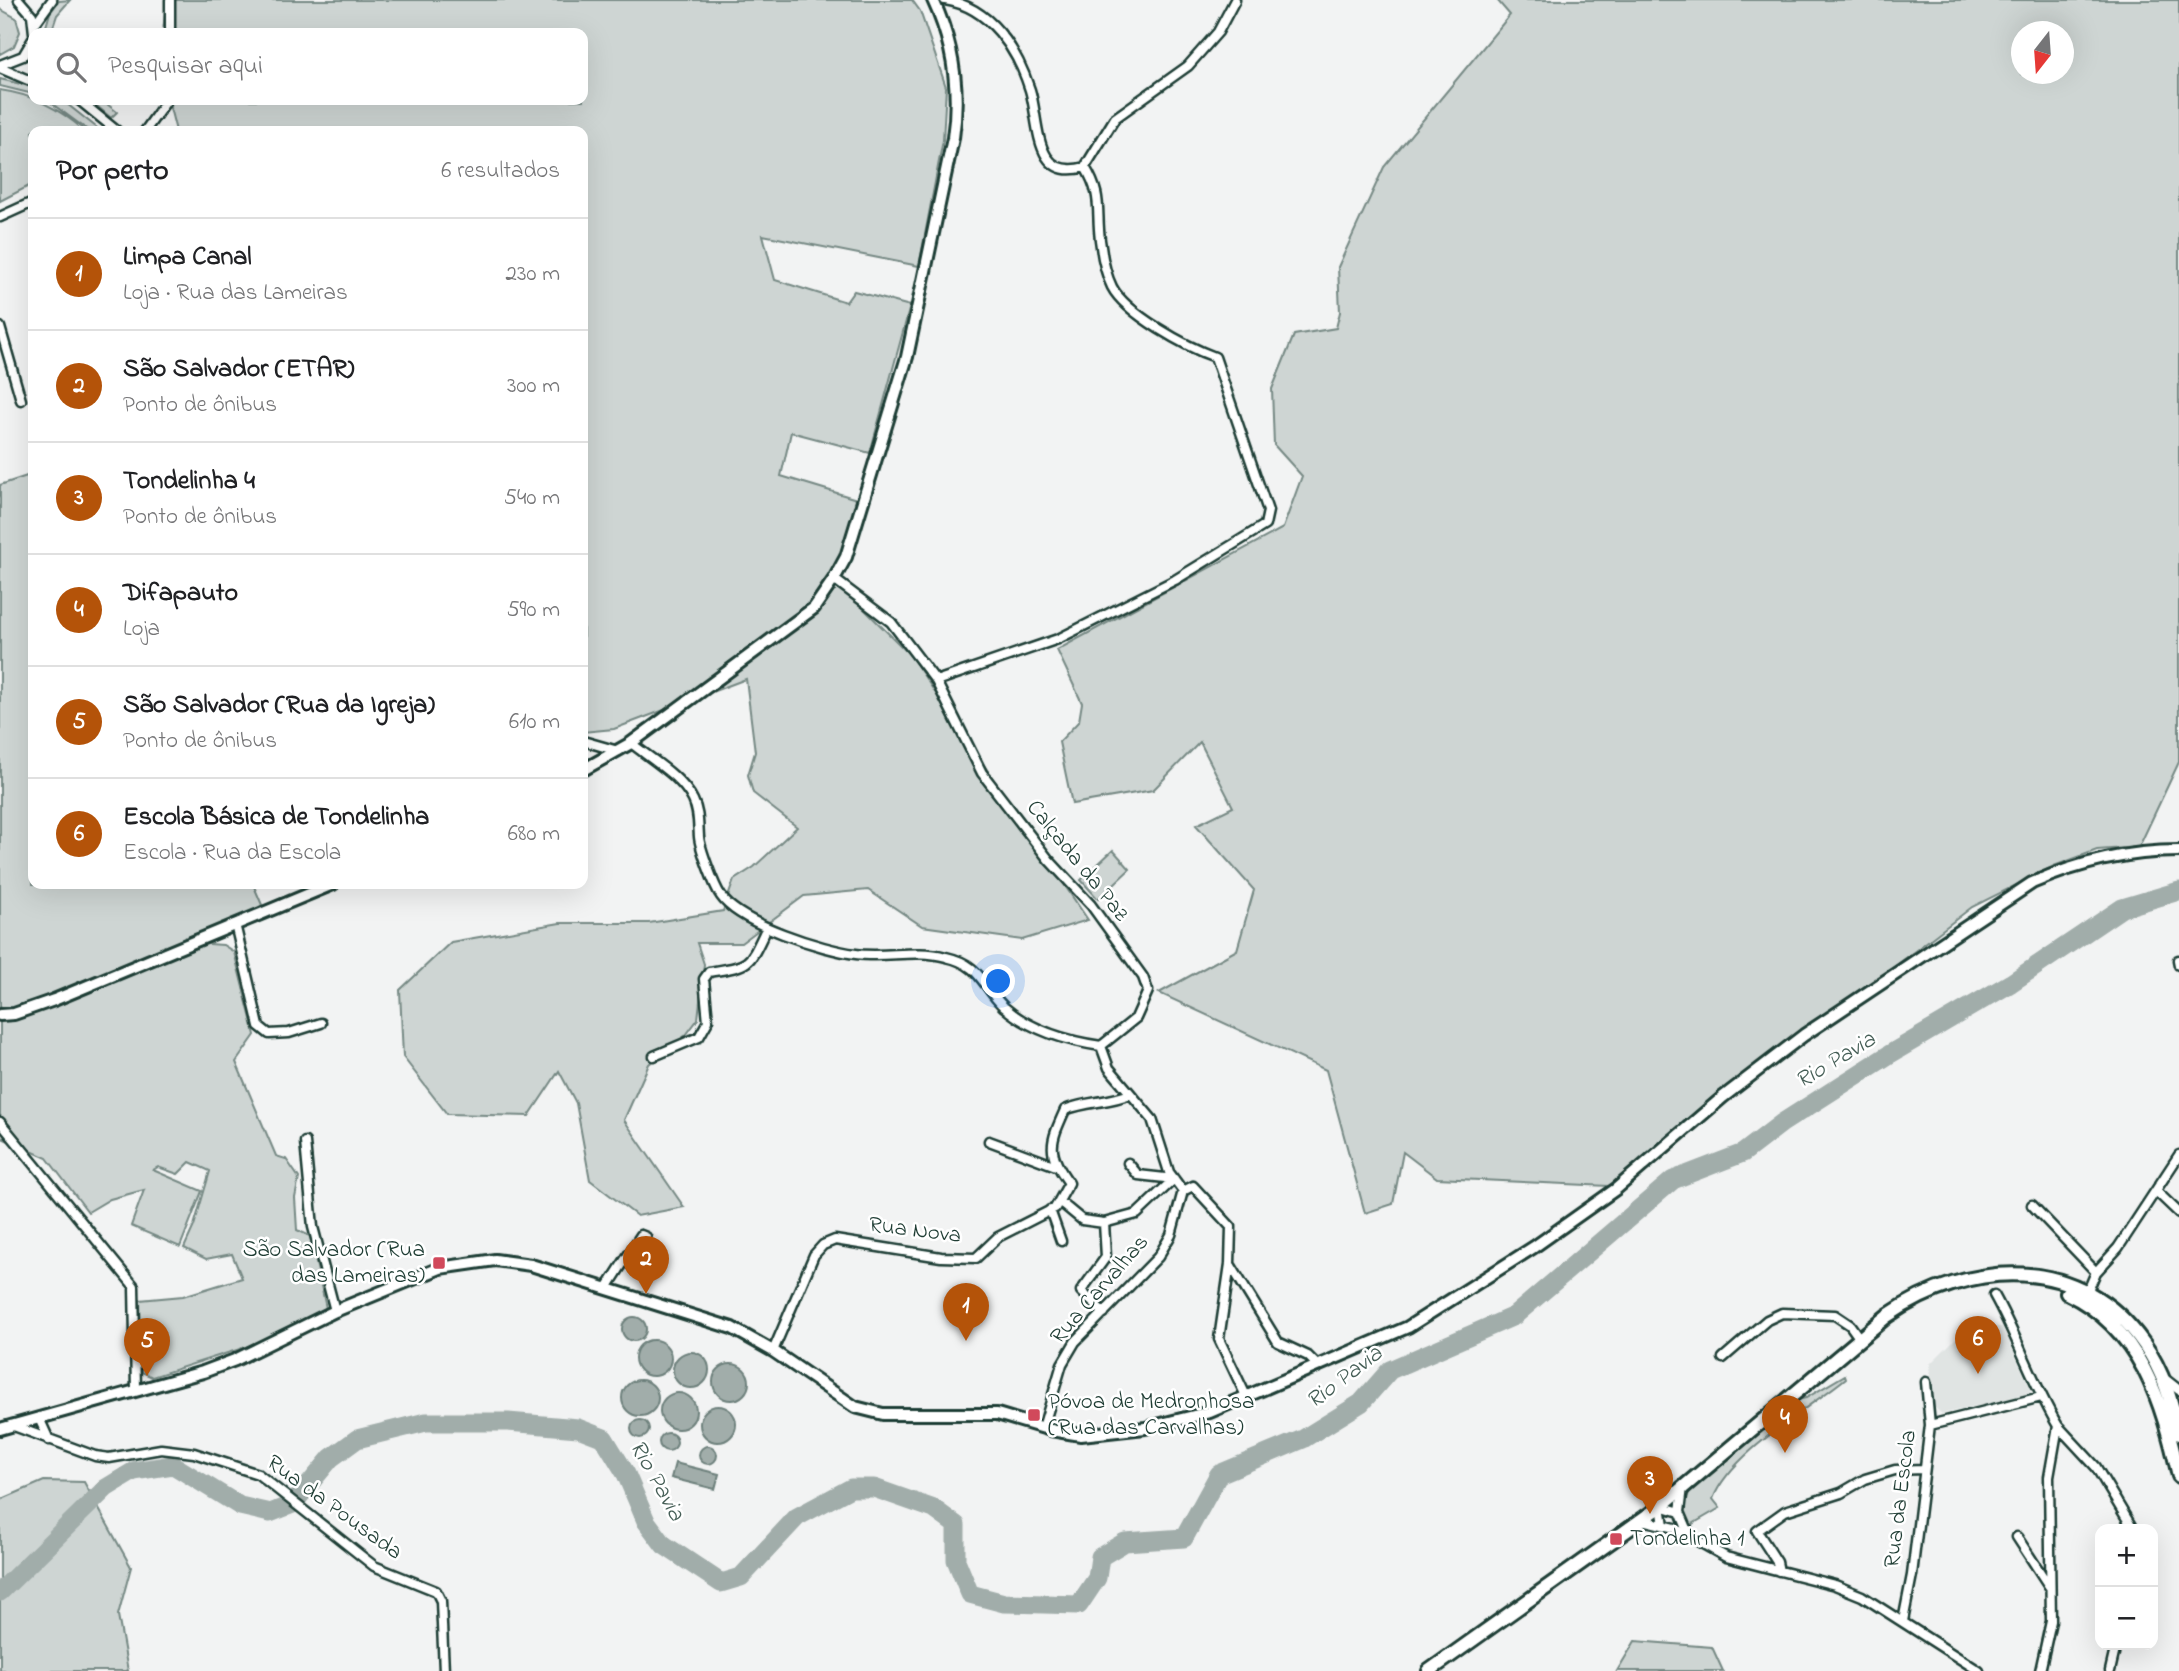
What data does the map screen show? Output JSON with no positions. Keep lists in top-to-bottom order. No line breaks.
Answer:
{"streets":{"street":["Calçada da Paz","Rua Nova","Rua Carvalhas","Rua da Escola","Rua da Pousada"]},"water":["Rio Pavia"],"places":{"transit":["São Salvador (Rua das Lameiras)","Póvoa de Medronhosa (Rua das Carvalhas)","Tondelinha 1"]},"north":"bottom","page":{"search":"Pesquisar aqui","heading":["Por perto","6 resultados"],"list":[{"mark":"1","name":"Limpa Canal","note":"Loja · Rua das Lameiras","value":"230 m"},{"mark":"2","name":"São Salvador (ETAR)","note":"Ponto de ônibus","value":"300 m"},{"mark":"3","name":"Tondelinha 4","note":"Ponto de ônibus","value":"540 m"},{"mark":"4","name":"Difapauto","note":"Loja","value":"590 m"},{"mark":"5","name":"São Salvador (Rua da Igreja)","note":"Ponto de ônibus","value":"610 m"},{"mark":"6","name":"Escola Básica de Tondelinha","note":"Escola · Rua da Escola","value":"680 m"}],"pins":["2","1","6","5","4","3"],"map_buttons":["+","−"]}}
